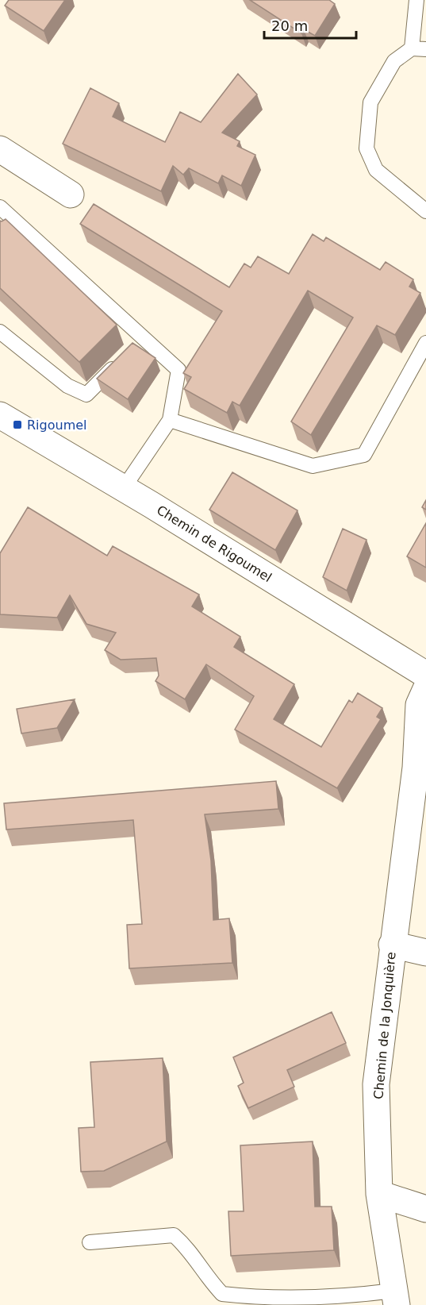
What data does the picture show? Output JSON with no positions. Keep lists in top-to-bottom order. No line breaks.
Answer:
{"streets":{"street":["Chemin de Rigoumel","Chemin de la Jonquière"]},"places":{"transit":["Rigoumel"]},"scale_bar":"20 m"}
